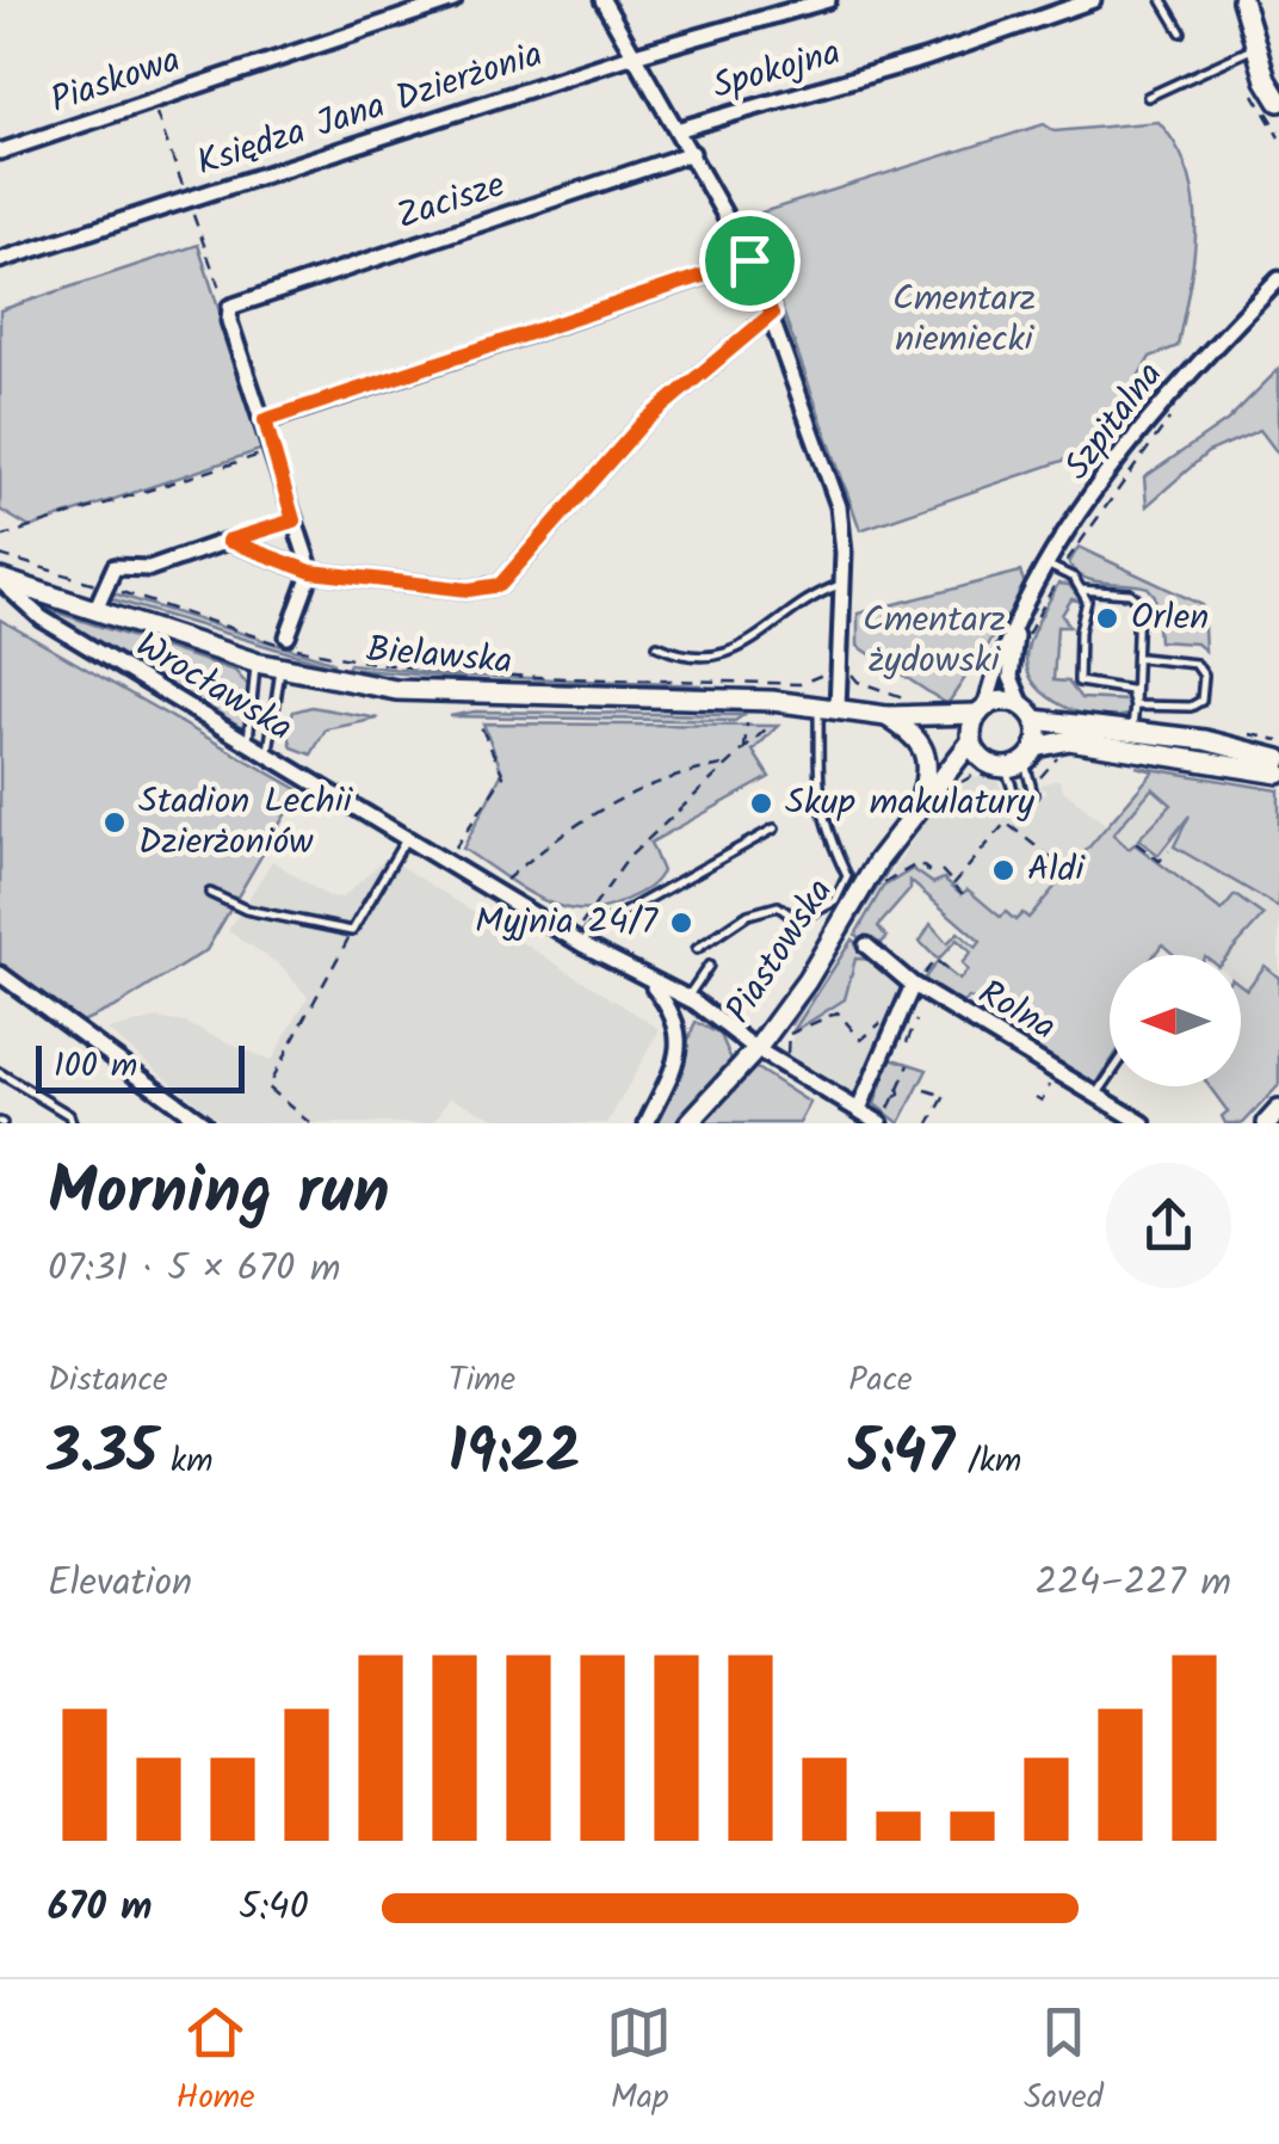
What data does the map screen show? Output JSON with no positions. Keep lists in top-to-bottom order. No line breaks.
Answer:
{"streets":{"main road":["Bielawska","Piastowska"],"street":["Spokojna","Piaskowa","Księdza Jana Dzierżonia","Zacisze","Szpitalna","Wrocławska","Rolna"]},"crossings":[["Szpitalna","Bielawska"],["Bielawska","Wrocławska"],["Bielawska","Piastowska"],["Wrocławska","Piastowska"]],"parks":["Cmentarz niemiecki","Cmentarz żydowski"],"places":["Orlen","Skup makulatury","Stadion Lechii Dzierżoniów","Aldi","Myjnia 24/7"],"scale_bar":"100 m","north":"left","page":{"scale":"100 m","heading":["Morning run","07:31 · 5 × 670 m"],"stats":[["Distance","3.35 km"],["Time","19:22"],["Pace","5:47 /km"]],"chart":["Elevation","224–227 m"],"list":[{"name":"670 m","note":"5:40"}],"tabs":["Home","Map","Saved"]}}
